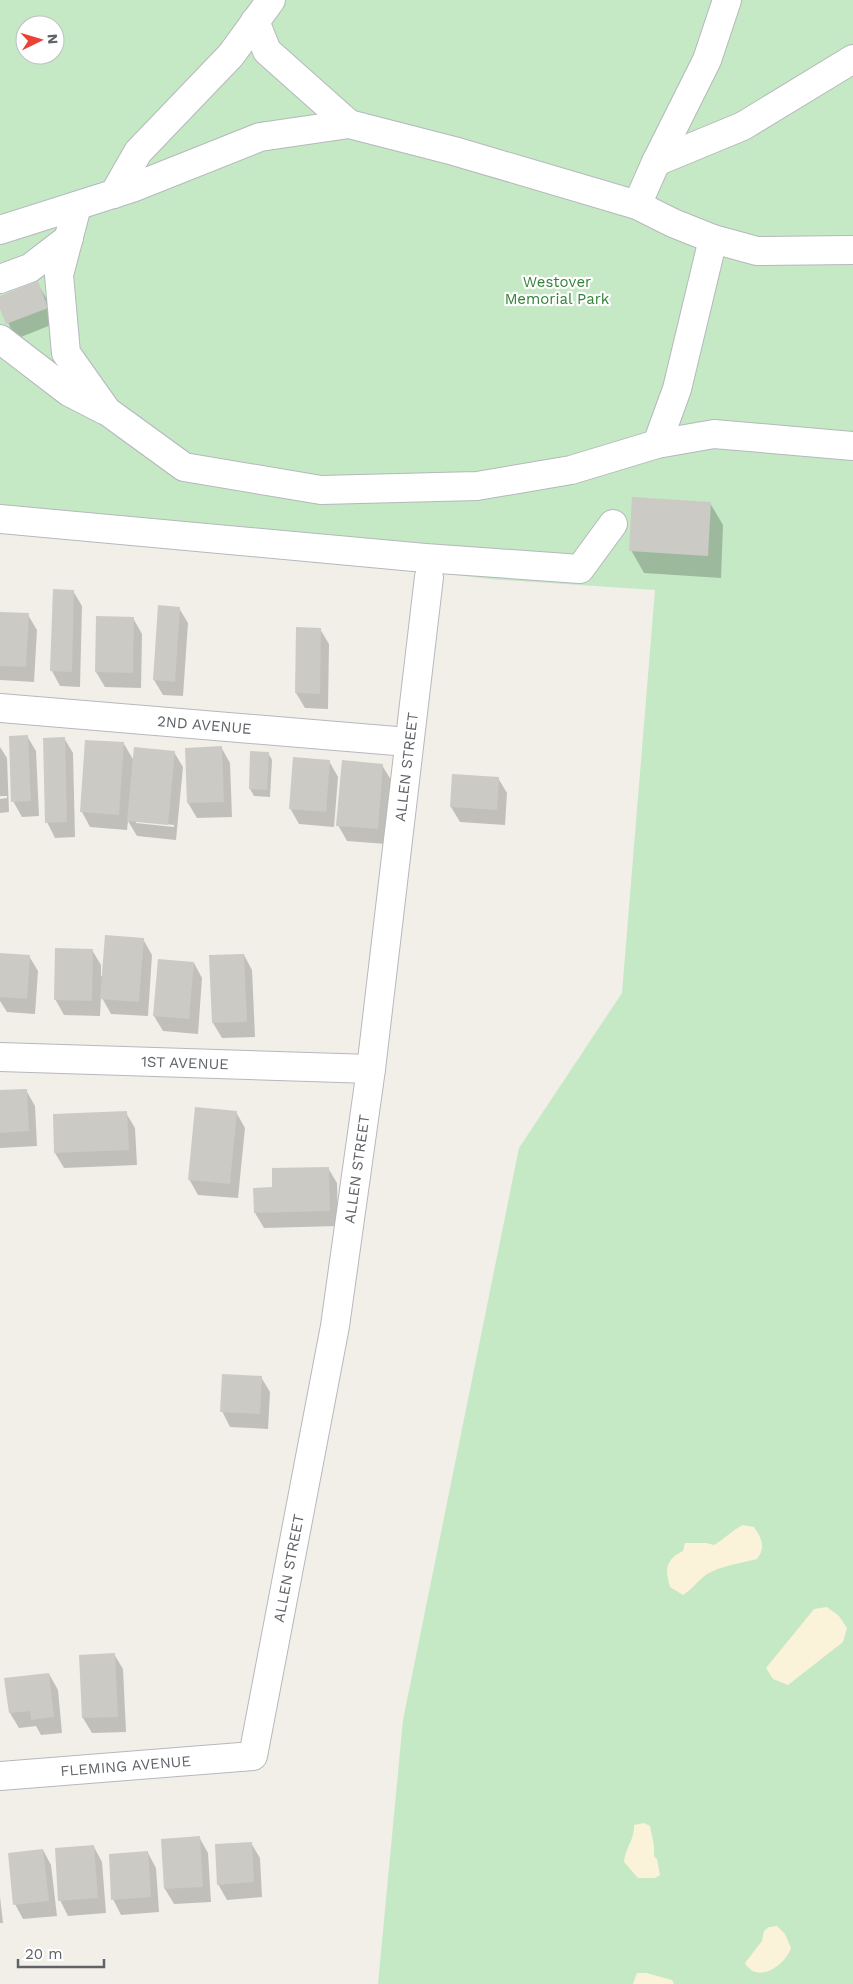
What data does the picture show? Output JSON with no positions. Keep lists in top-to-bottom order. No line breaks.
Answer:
{"streets":{"street":["2ND AVENUE","ALLEN STREET","1ST AVENUE","FLEMING AVENUE"]},"crossings":[["2ND AVENUE","ALLEN STREET"],["ALLEN STREET","1ST AVENUE"],["ALLEN STREET","FLEMING AVENUE"]],"parks":["Westover Memorial Park"],"scale_bar":"20 m","north":"right"}
